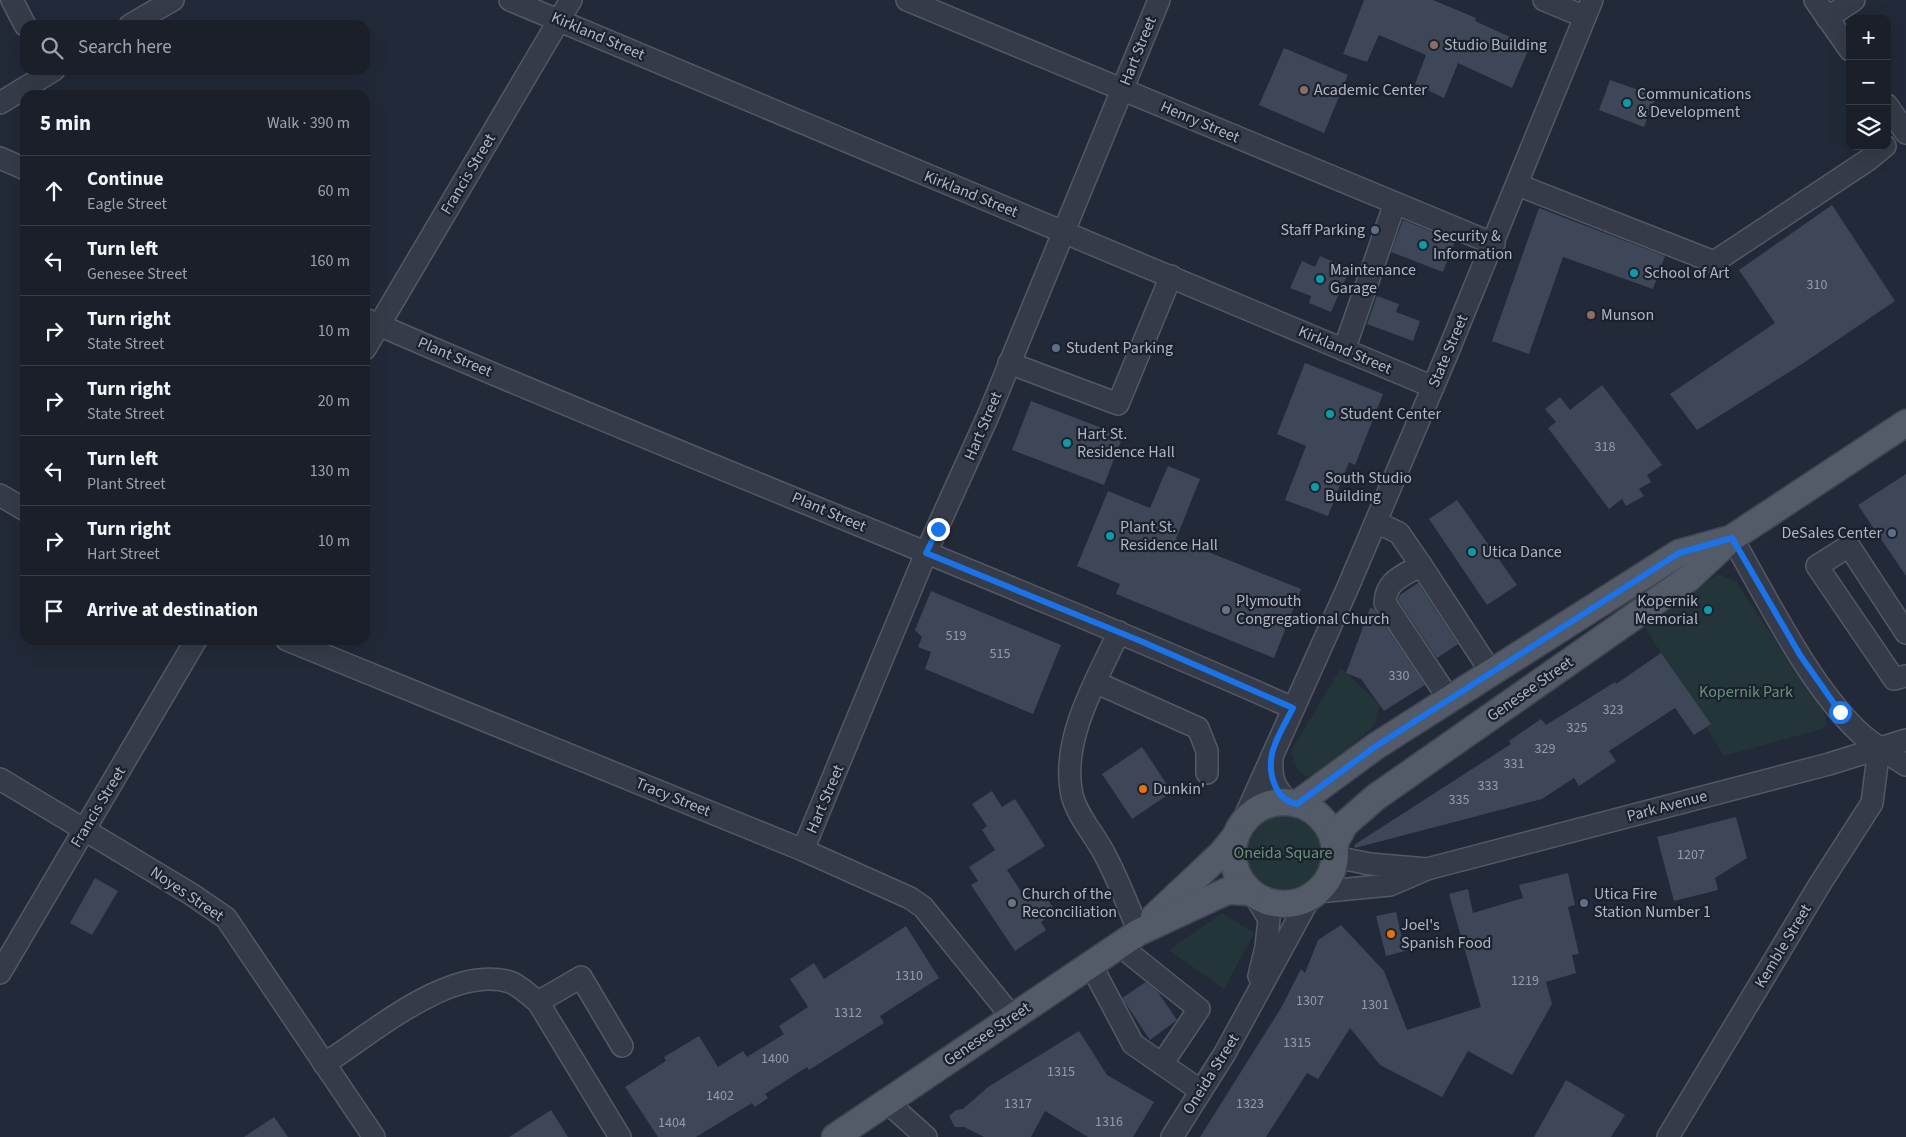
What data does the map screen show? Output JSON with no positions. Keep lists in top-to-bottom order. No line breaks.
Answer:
{"streets":{"main road":["Genesee Street"],"street":["Kirkland Street","Hart Street","Henry Street","Francis Street","State Street","Plant Street","Tracy Street","Park Avenue","Noyes Street","Kemble Street","Oneida Street"]},"crossings":[["Kirkland Street","Hart Street"],["Kirkland Street","Francis Street"],["Kirkland Street","State Street"],["Hart Street","Henry Street"],["Hart Street","Plant Street"],["Hart Street","Tracy Street"],["Henry Street","State Street"],["Francis Street","Plant Street"],["Francis Street","Noyes Street"],["State Street","Plant Street"],["State Street","Genesee Street"],["State Street","Park Avenue"],["State Street","Oneida Street"],["Genesee Street","Tracy Street"],["Genesee Street","Park Avenue"],["Genesee Street","Oneida Street"],["Park Avenue","Kemble Street"],["Park Avenue","Oneida Street"]],"parks":["Kopernik Park","Oneida Square"],"places":["Studio Building","Academic Center","Communications & Development","Staff Parking","Security & Information","School of Art","Maintenance Garage","Munson","Student Parking","Student Center","Hart St. Residence Hall","South Studio Building","DeSales Center","Plant St. Residence Hall","Utica Dance","Plymouth Congregational Church","Kopernik Memorial","Dunkin'","Church of the Reconciliation","Utica Fire Station Number 1","Joel's Spanish Food"],"house_numbers":["310","318","519","515","330","323","325","329","331","333","335","1207","1310","1219","1307","1301","1312","1315","1400","1315","1402","1317","1323","1316","1404"],"page":{"map_buttons":["+","−"],"search":"Search here","heading":["5 min","Walk · 390 m"],"list":[["Continue","Eagle Street","60 m"],["Turn left","Genesee Street","160 m"],["Turn right","State Street","10 m"],["Turn right","State Street","20 m"],["Turn left","Plant Street","130 m"],["Turn right","Hart Street","10 m"],"Arrive at destination"]}}
